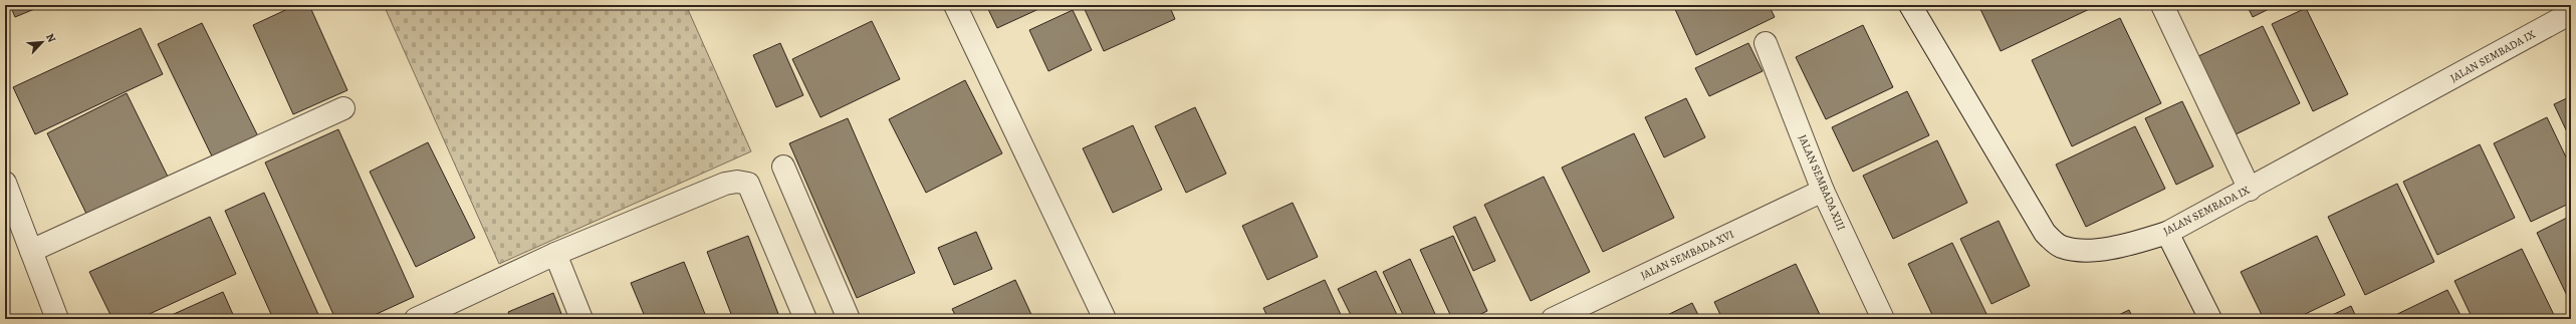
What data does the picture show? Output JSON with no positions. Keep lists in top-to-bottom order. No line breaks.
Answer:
{"streets":{"street":["JALAN SEMBADA IX","JALAN SEMBADA XIII","JALAN SEMBADA XVI"]},"crossings":[["JALAN SEMBADA XIII","JALAN SEMBADA XVI"]],"north":"top right"}
